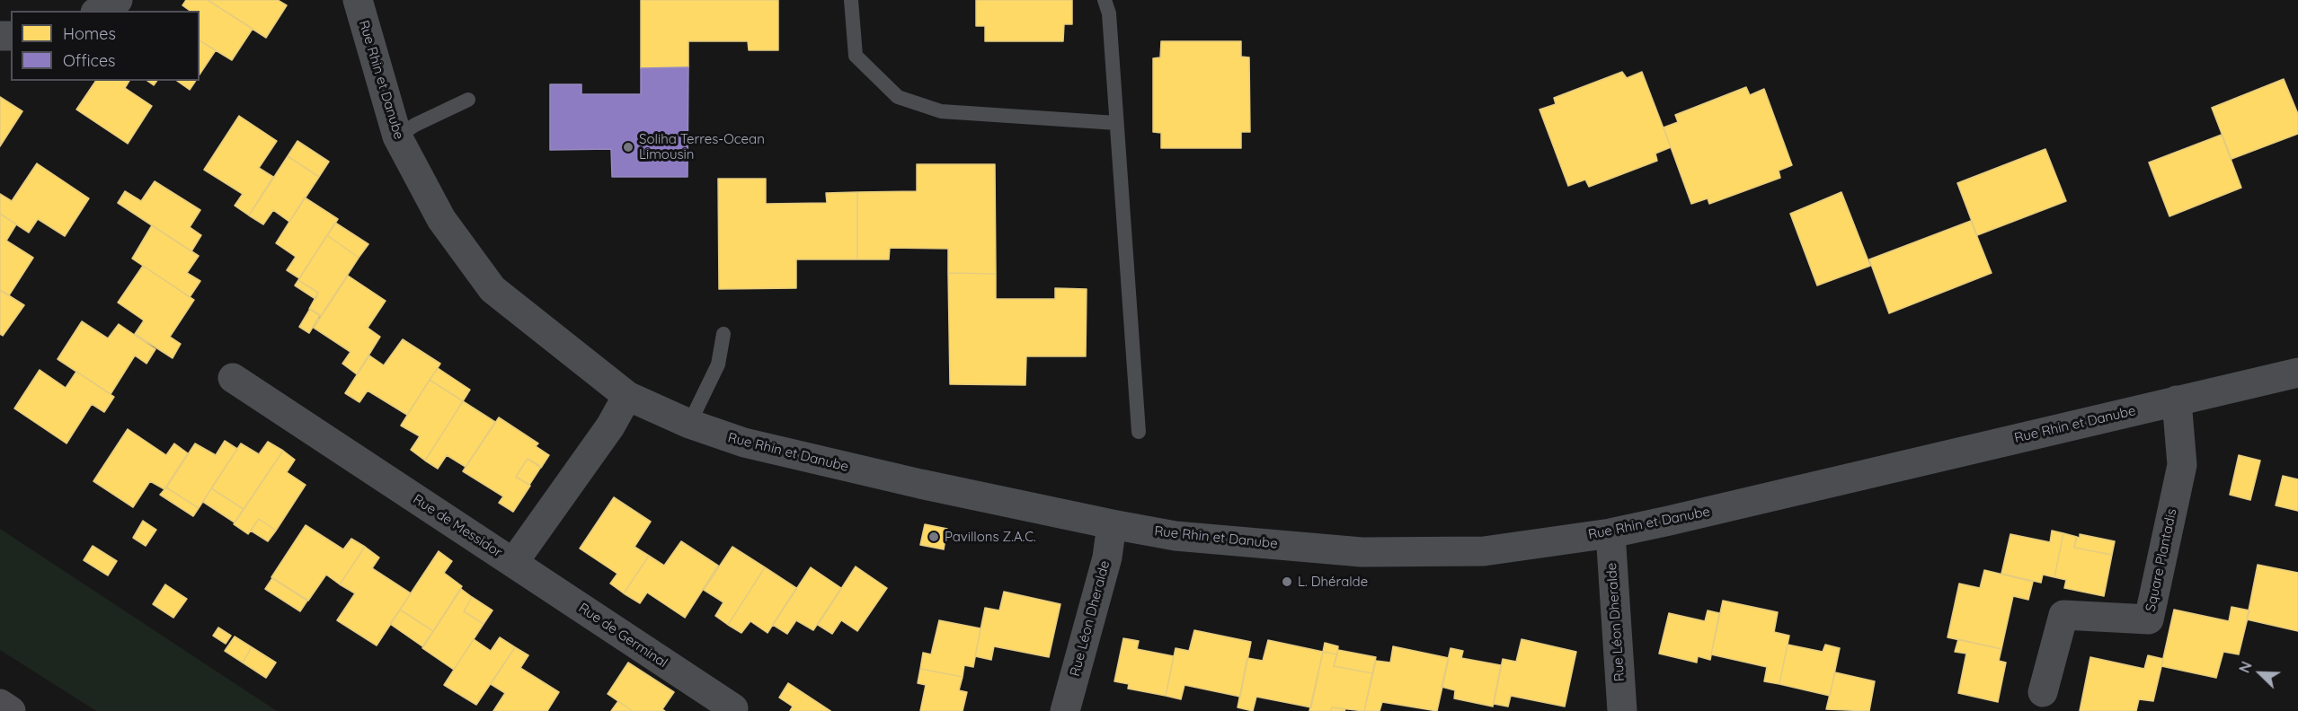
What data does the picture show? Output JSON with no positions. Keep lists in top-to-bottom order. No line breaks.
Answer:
{"streets":{"street":["Rue Rhin et Danube","Rue de Messidor","Square Plantadis","Rue Léon Dheralde","Rue de Germinal"]},"crossings":[["Rue Rhin et Danube","Rue de Messidor"],["Rue Rhin et Danube","Square Plantadis"],["Rue Rhin et Danube","Rue Léon Dheralde"],["Rue de Messidor","Rue de Germinal"]],"places":["Soliha Terres-Ocean Limousin","Pavillons Z.A.C.","L. Dhéralde"],"legend":["Homes","Offices"],"north":"top left"}
